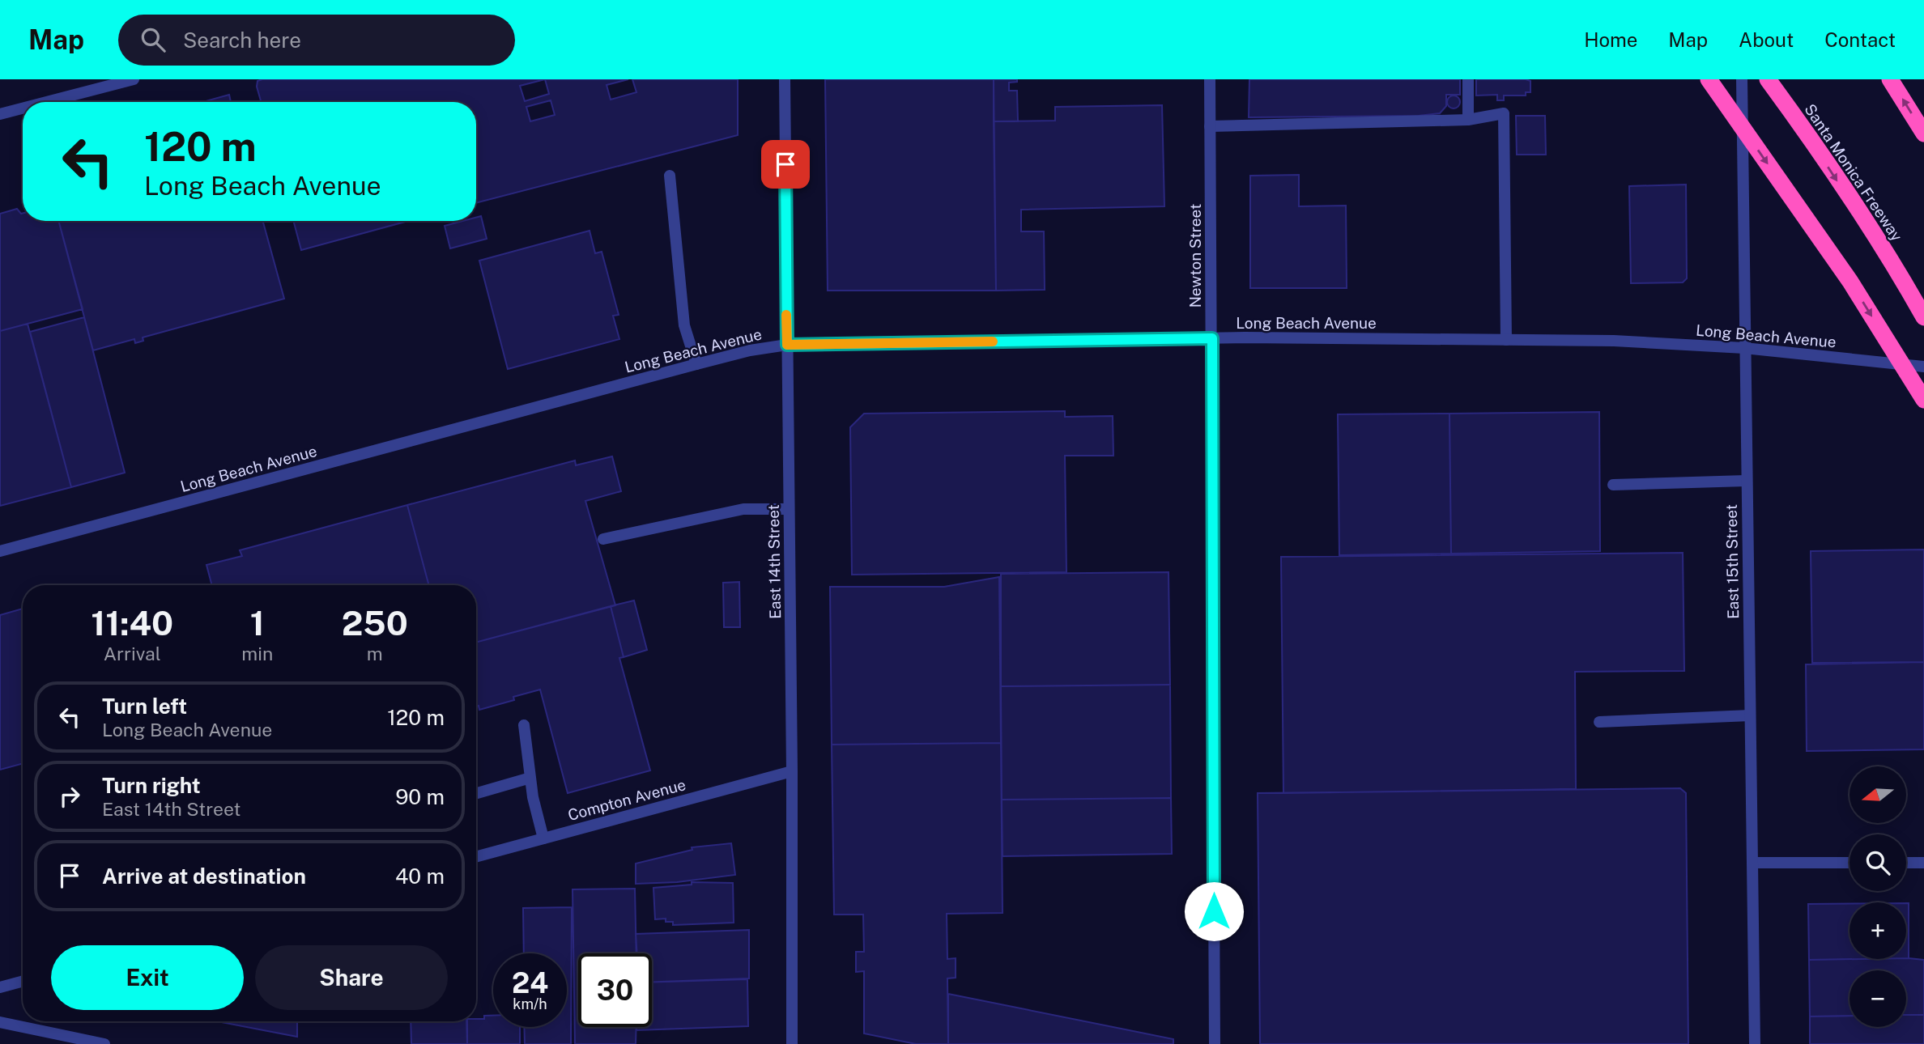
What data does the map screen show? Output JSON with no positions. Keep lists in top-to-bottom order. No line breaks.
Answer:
{"streets":{"highway":["Santa Monica Freeway"],"street":["Newton Street","Long Beach Avenue","East 14th Street","East 15th Street","Compton Avenue"]},"crossings":[["Newton Street","Long Beach Avenue"],["Long Beach Avenue","East 14th Street"],["Long Beach Avenue","East 15th Street"],["East 14th Street","Compton Avenue"]],"north":"left","page":{"header":"Map","search":"Search here","nav":["Home","Map","About","Contact"],"turn":["120 m","Long Beach Avenue"],"eta":["11:40","Arrival","1","min","250","m"],"list":[{"name":"Turn left","note":"Long Beach Avenue","value":"120 m"},{"name":"Turn right","note":"East 14th Street","value":"90 m"},{"name":"Arrive at destination","value":"40 m"}],"map_buttons":["+","−"],"buttons":["Exit","Share"],"speed":"24 km/h","limit":"30"}}
